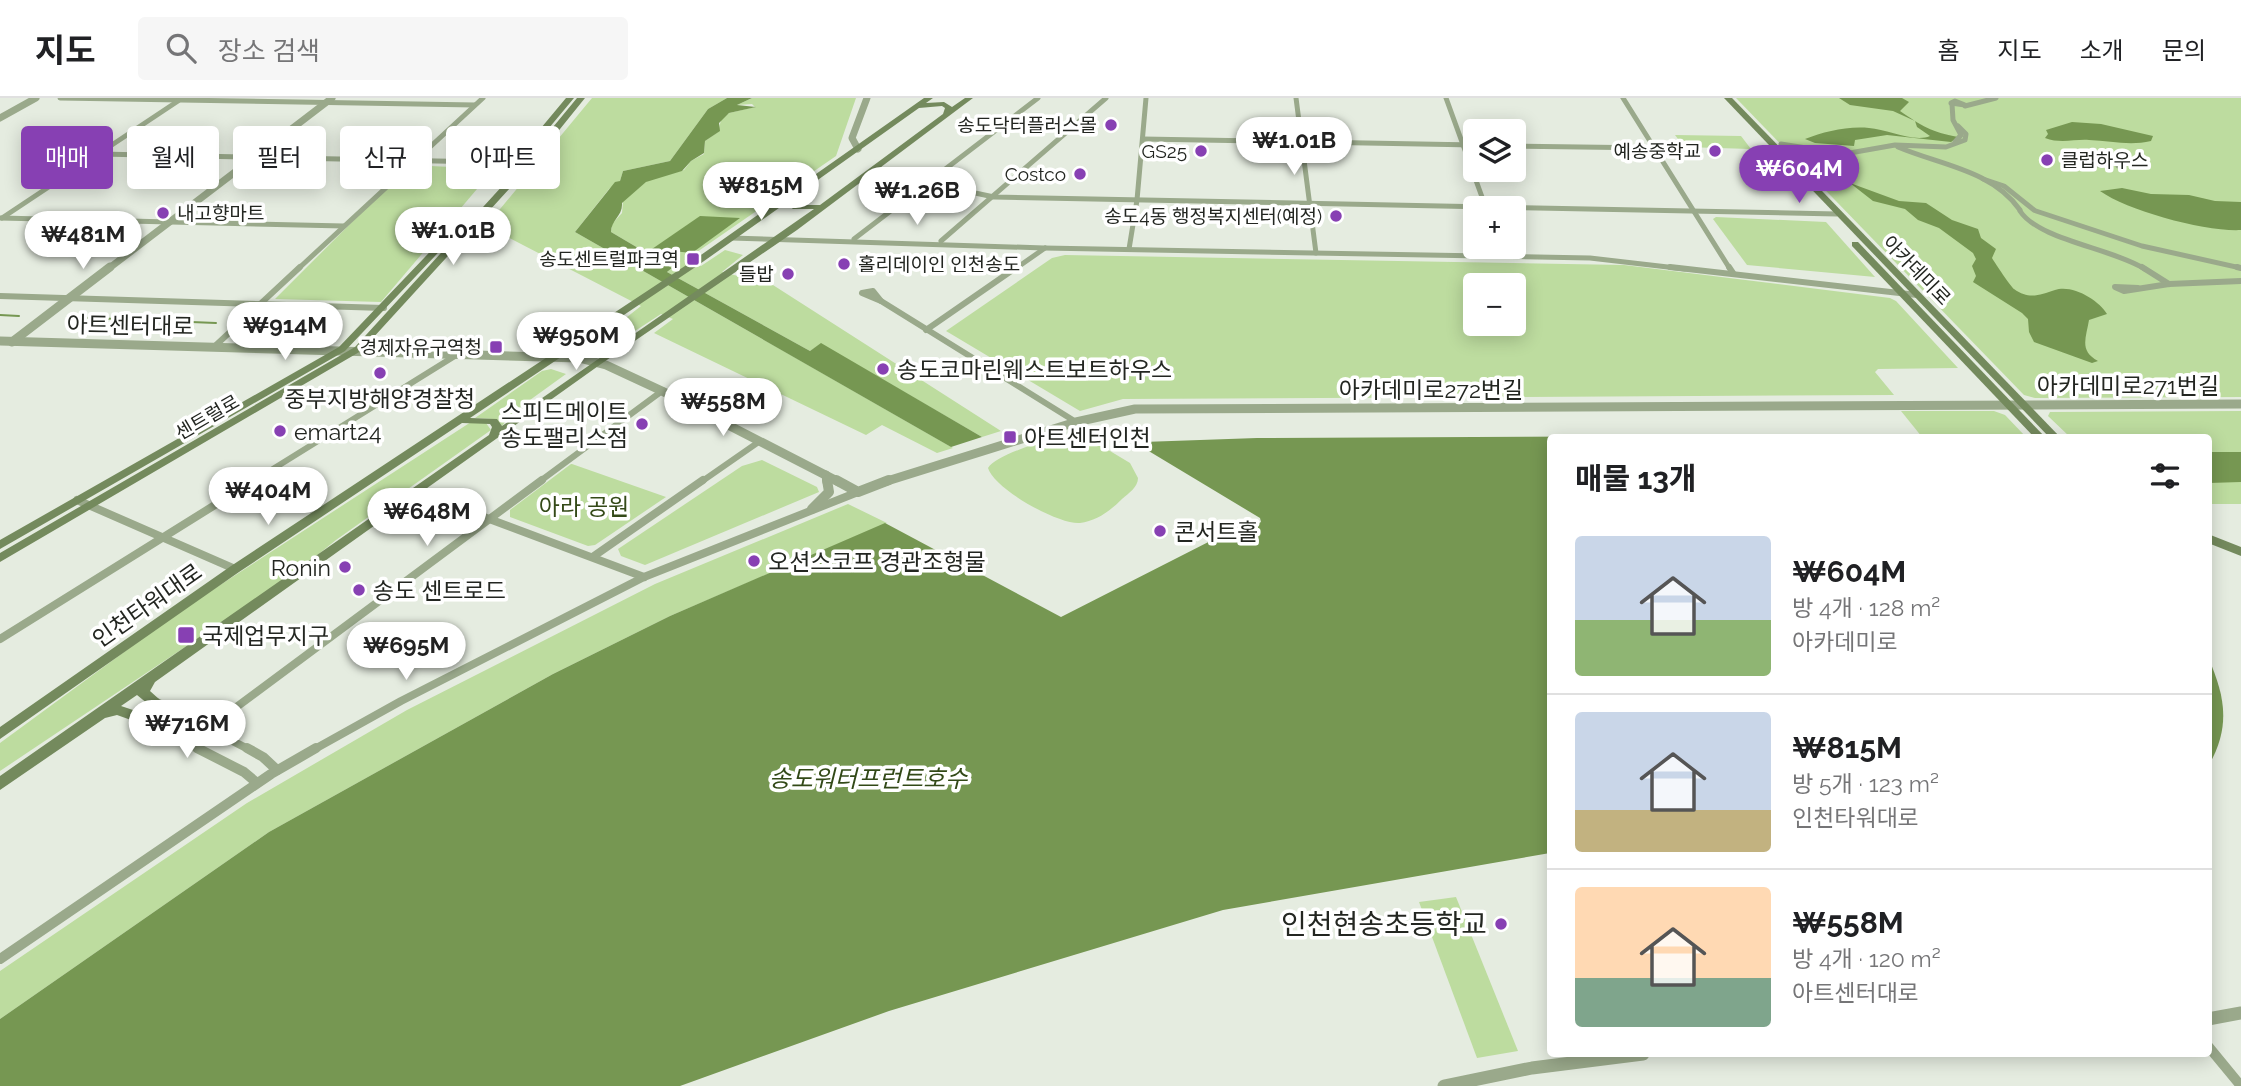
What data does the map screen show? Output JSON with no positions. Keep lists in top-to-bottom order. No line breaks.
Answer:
{"streets":{"main road":["아카데미로","센트럴로","인천타워대로"],"street":["아트센터대로","아카데미로271번길","아카데미로272번길"]},"crossings":[["아카데미로","아카데미로271번길"],["아카데미로","아카데미로272번길"],["아트센터대로","아카데미로272번길"],["아트센터대로","센트럴로"],["아트센터대로","인천타워대로"],["아카데미로271번길","아카데미로272번길"]],"water":["송도워터프런트호수"],"parks":["아라 공원"],"places":{"other":["송도닥터플러스몰","GS25","예송중학교","클럽하우스","Costco","내고향마트","송도4동 행정복지센터(예정)","홀리데이인 인천송도","들밥","송도코마린웨스트보트하우스","중부지방해양경찰청","스피드메이트 송도팰리스점","emart24","콘서트홀","오션스코프 경관조형물","Ronin","송도 센트로드","인천현송초등학교"],"transit":["송도센트럴파크역","경제자유구역청","아트센터인천","국제업무지구"]},"page":{"header":"지도","search":"장소 검색","nav":["홈","지도","소개","문의"],"price":["₩1.01B","₩604M","₩815M","₩1.26B","₩1.01B","₩481M","₩914M","₩950M","₩558M","₩404M","₩648M","₩695M","₩716M"],"map_buttons":["+","−"],"chip":["매매","월세","필터","신규","아파트"],"heading":"매물 13개","list":[{"name":"₩604M","note":"방 4개 · 128 m² · 아카데미로"},{"name":"₩815M","note":"방 5개 · 123 m² · 인천타워대로"},{"name":"₩558M","note":"방 4개 · 120 m² · 아트센터대로"}]}}
